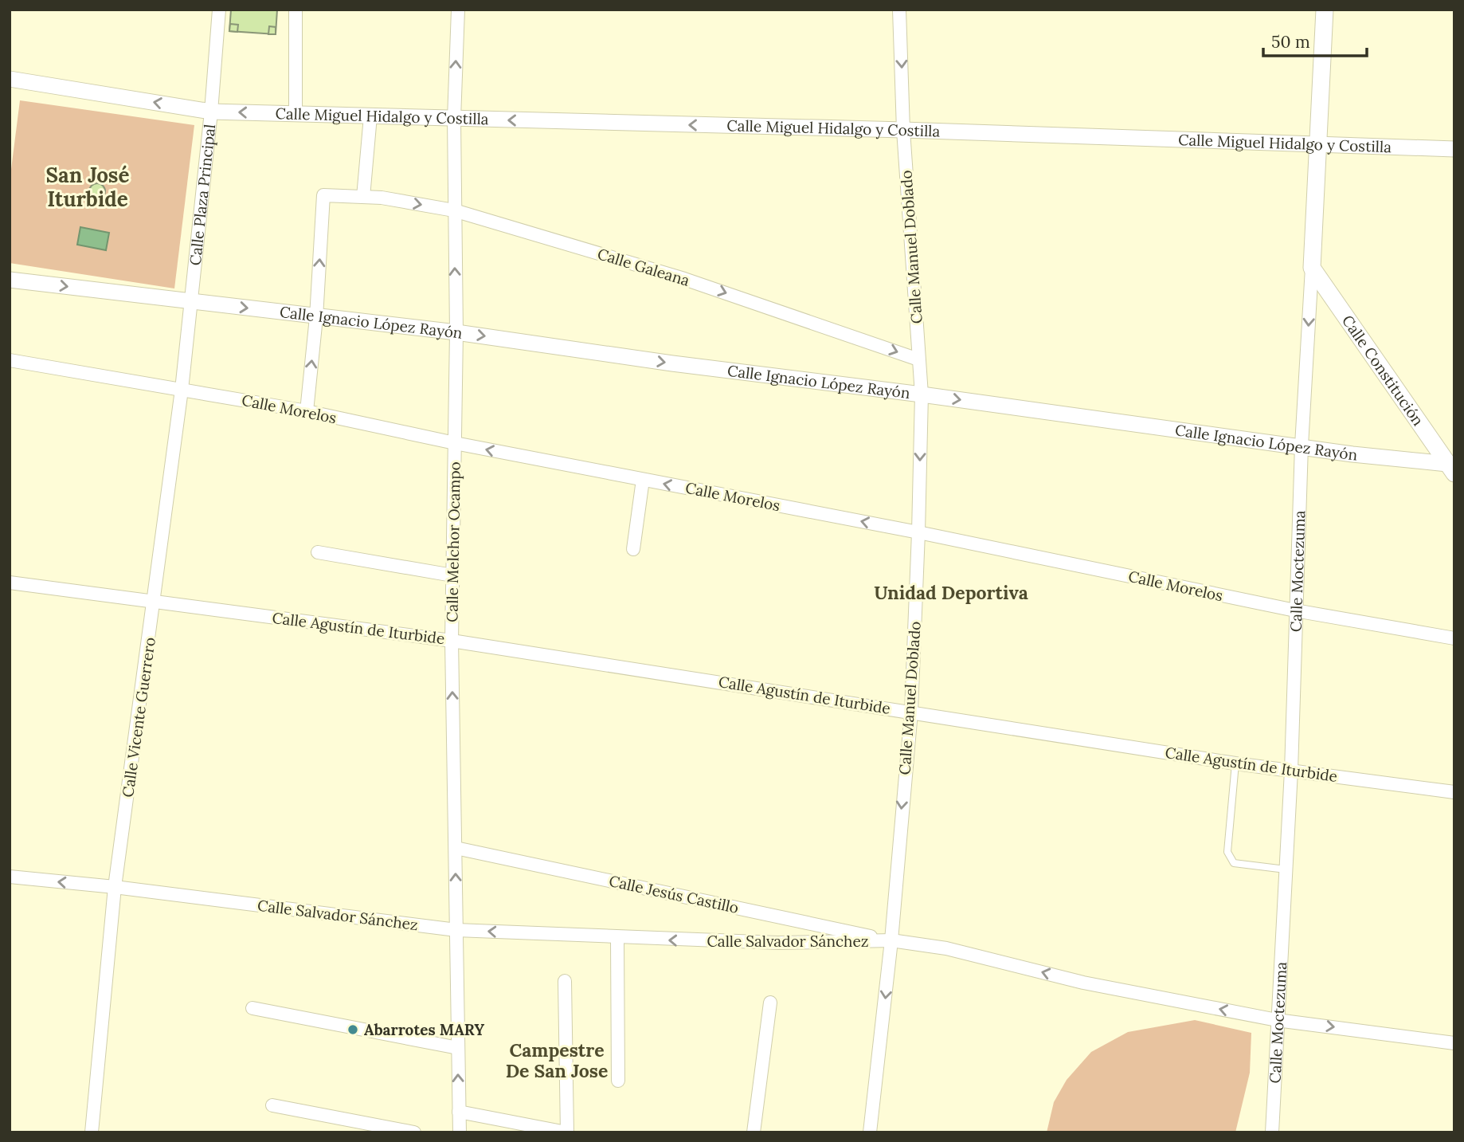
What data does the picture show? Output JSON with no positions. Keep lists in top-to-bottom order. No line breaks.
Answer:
{"streets":{"main road":["Calle Constitución","Calle Moctezuma"],"street":["Calle Miguel Hidalgo y Costilla","Calle Plaza Principal","Calle Manuel Doblado","Calle Galeana","Calle Ignacio López Rayón","Calle Morelos","Calle Melchor Ocampo","Calle Agustín de Iturbide","Calle Vicente Guerrero","Calle Jesús Castillo","Calle Salvador Sánchez"]},"crossings":[["Calle Miguel Hidalgo y Costilla","Calle Plaza Principal"],["Calle Miguel Hidalgo y Costilla","Calle Manuel Doblado"],["Calle Miguel Hidalgo y Costilla","Calle Melchor Ocampo"],["Calle Miguel Hidalgo y Costilla","Calle Moctezuma"],["Calle Plaza Principal","Calle Ignacio López Rayón"],["Calle Plaza Principal","Calle Vicente Guerrero"],["Calle Manuel Doblado","Calle Galeana"],["Calle Manuel Doblado","Calle Ignacio López Rayón"],["Calle Manuel Doblado","Calle Morelos"],["Calle Manuel Doblado","Calle Agustín de Iturbide"],["Calle Manuel Doblado","Calle Jesús Castillo"],["Calle Manuel Doblado","Calle Salvador Sánchez"],["Calle Galeana","Calle Ignacio López Rayón"],["Calle Galeana","Calle Melchor Ocampo"],["Calle Ignacio López Rayón","Calle Constitución"],["Calle Ignacio López Rayón","Calle Melchor Ocampo"],["Calle Ignacio López Rayón","Calle Moctezuma"],["Calle Ignacio López Rayón","Calle Vicente Guerrero"],["Calle Constitución","Calle Moctezuma"],["Calle Morelos","Calle Melchor Ocampo"],["Calle Morelos","Calle Moctezuma"],["Calle Morelos","Calle Vicente Guerrero"],["Calle Melchor Ocampo","Calle Agustín de Iturbide"],["Calle Melchor Ocampo","Calle Jesús Castillo"],["Calle Melchor Ocampo","Calle Salvador Sánchez"],["Calle Moctezuma","Calle Agustín de Iturbide"],["Calle Moctezuma","Calle Salvador Sánchez"],["Calle Agustín de Iturbide","Calle Vicente Guerrero"],["Calle Vicente Guerrero","Calle Salvador Sánchez"],["Calle Jesús Castillo","Calle Salvador Sánchez"]],"one_way":["Calle Miguel Hidalgo y Costilla","Calle Plaza Principal","Calle Manuel Doblado","Calle Galeana","Calle Ignacio López Rayón","Calle Melchor Ocampo"],"districts":["San José Iturbide","Unidad Deportiva","Campestre De San Jose"],"places":["Abarrotes MARY"],"scale_bar":"50 m"}
